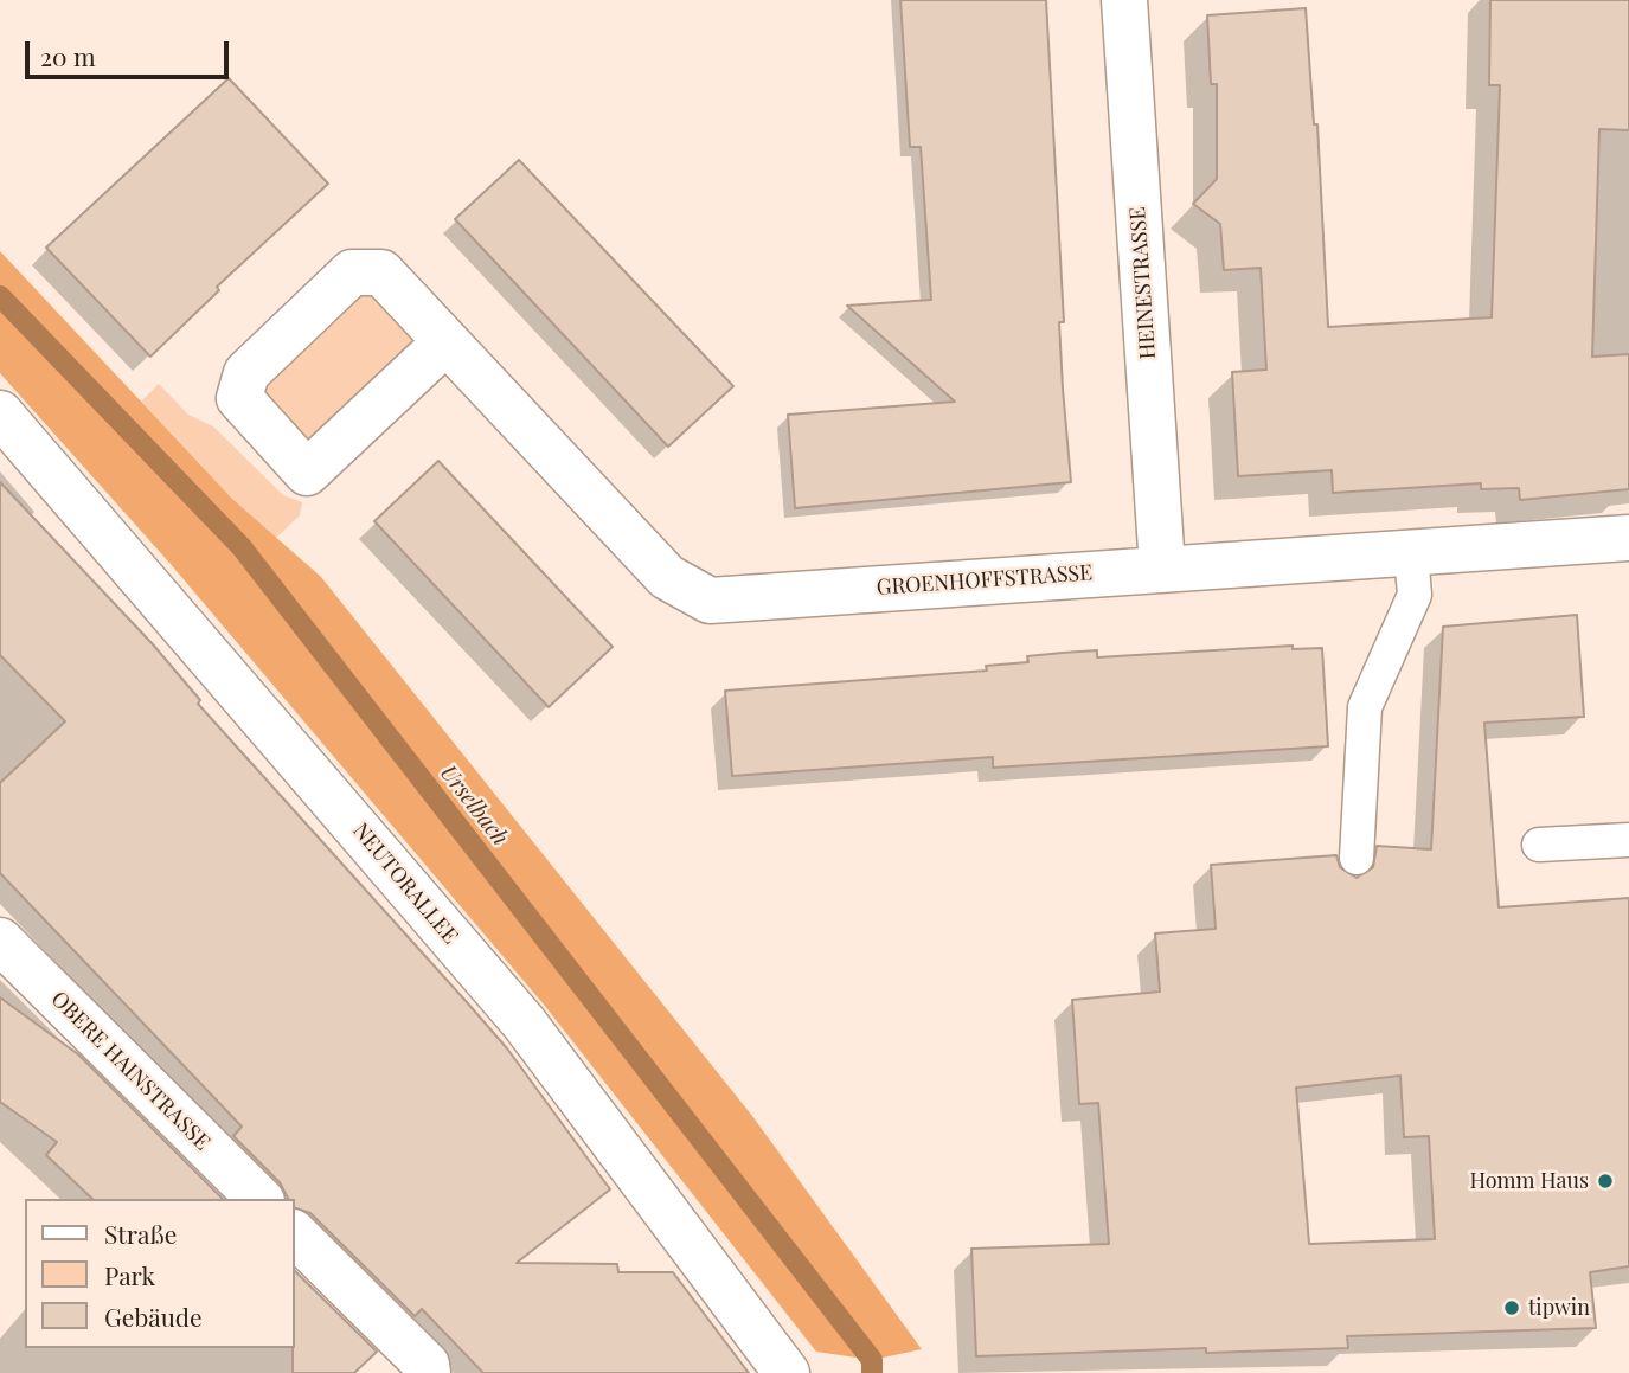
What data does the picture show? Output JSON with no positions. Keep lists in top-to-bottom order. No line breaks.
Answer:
{"streets":{"street":["HEINESTRASSE","GROENHOFFSTRASSE","NEUTORALLEE","OBERE HAINSTRASSE"]},"crossings":[["HEINESTRASSE","GROENHOFFSTRASSE"]],"water":["Urselbach"],"places":["Homm Haus","tipwin"],"legend":["Straße","Park","Gebäude"],"scale_bar":"20 m"}
